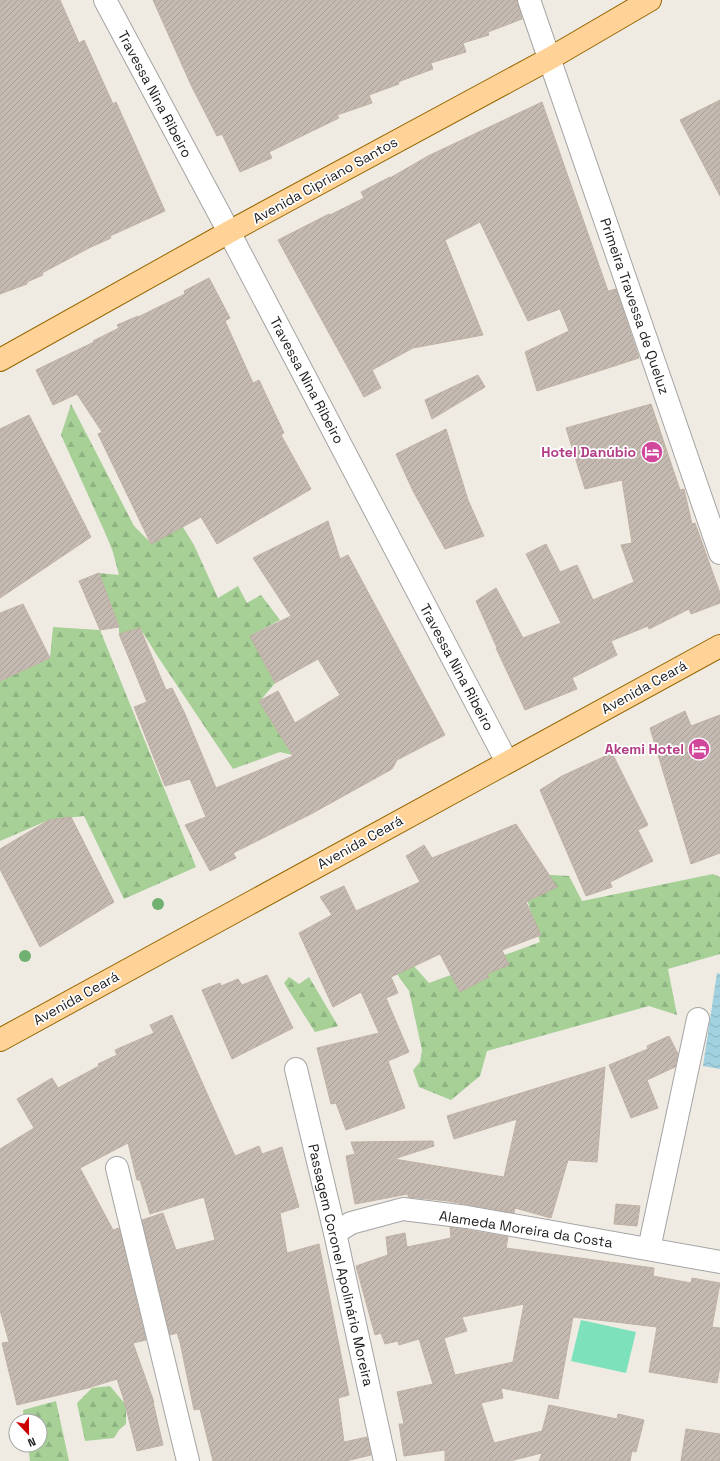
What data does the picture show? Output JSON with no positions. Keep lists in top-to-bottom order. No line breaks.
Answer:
{"streets":{"main road":["Avenida Cipriano Santos","Avenida Ceará"],"street":["Travessa Nina Ribeiro","Primeira Travessa de Queluz","Alameda Moreira da Costa","Passagem Coronel Apolinário Moreira"]},"crossings":[["Travessa Nina Ribeiro","Avenida Cipriano Santos"],["Travessa Nina Ribeiro","Avenida Ceará"],["Avenida Cipriano Santos","Primeira Travessa de Queluz"],["Alameda Moreira da Costa","Passagem Coronel Apolinário Moreira"]],"places":{"hotel":["Hotel Danúbio","Akemi Hotel"]},"north":"bottom"}
